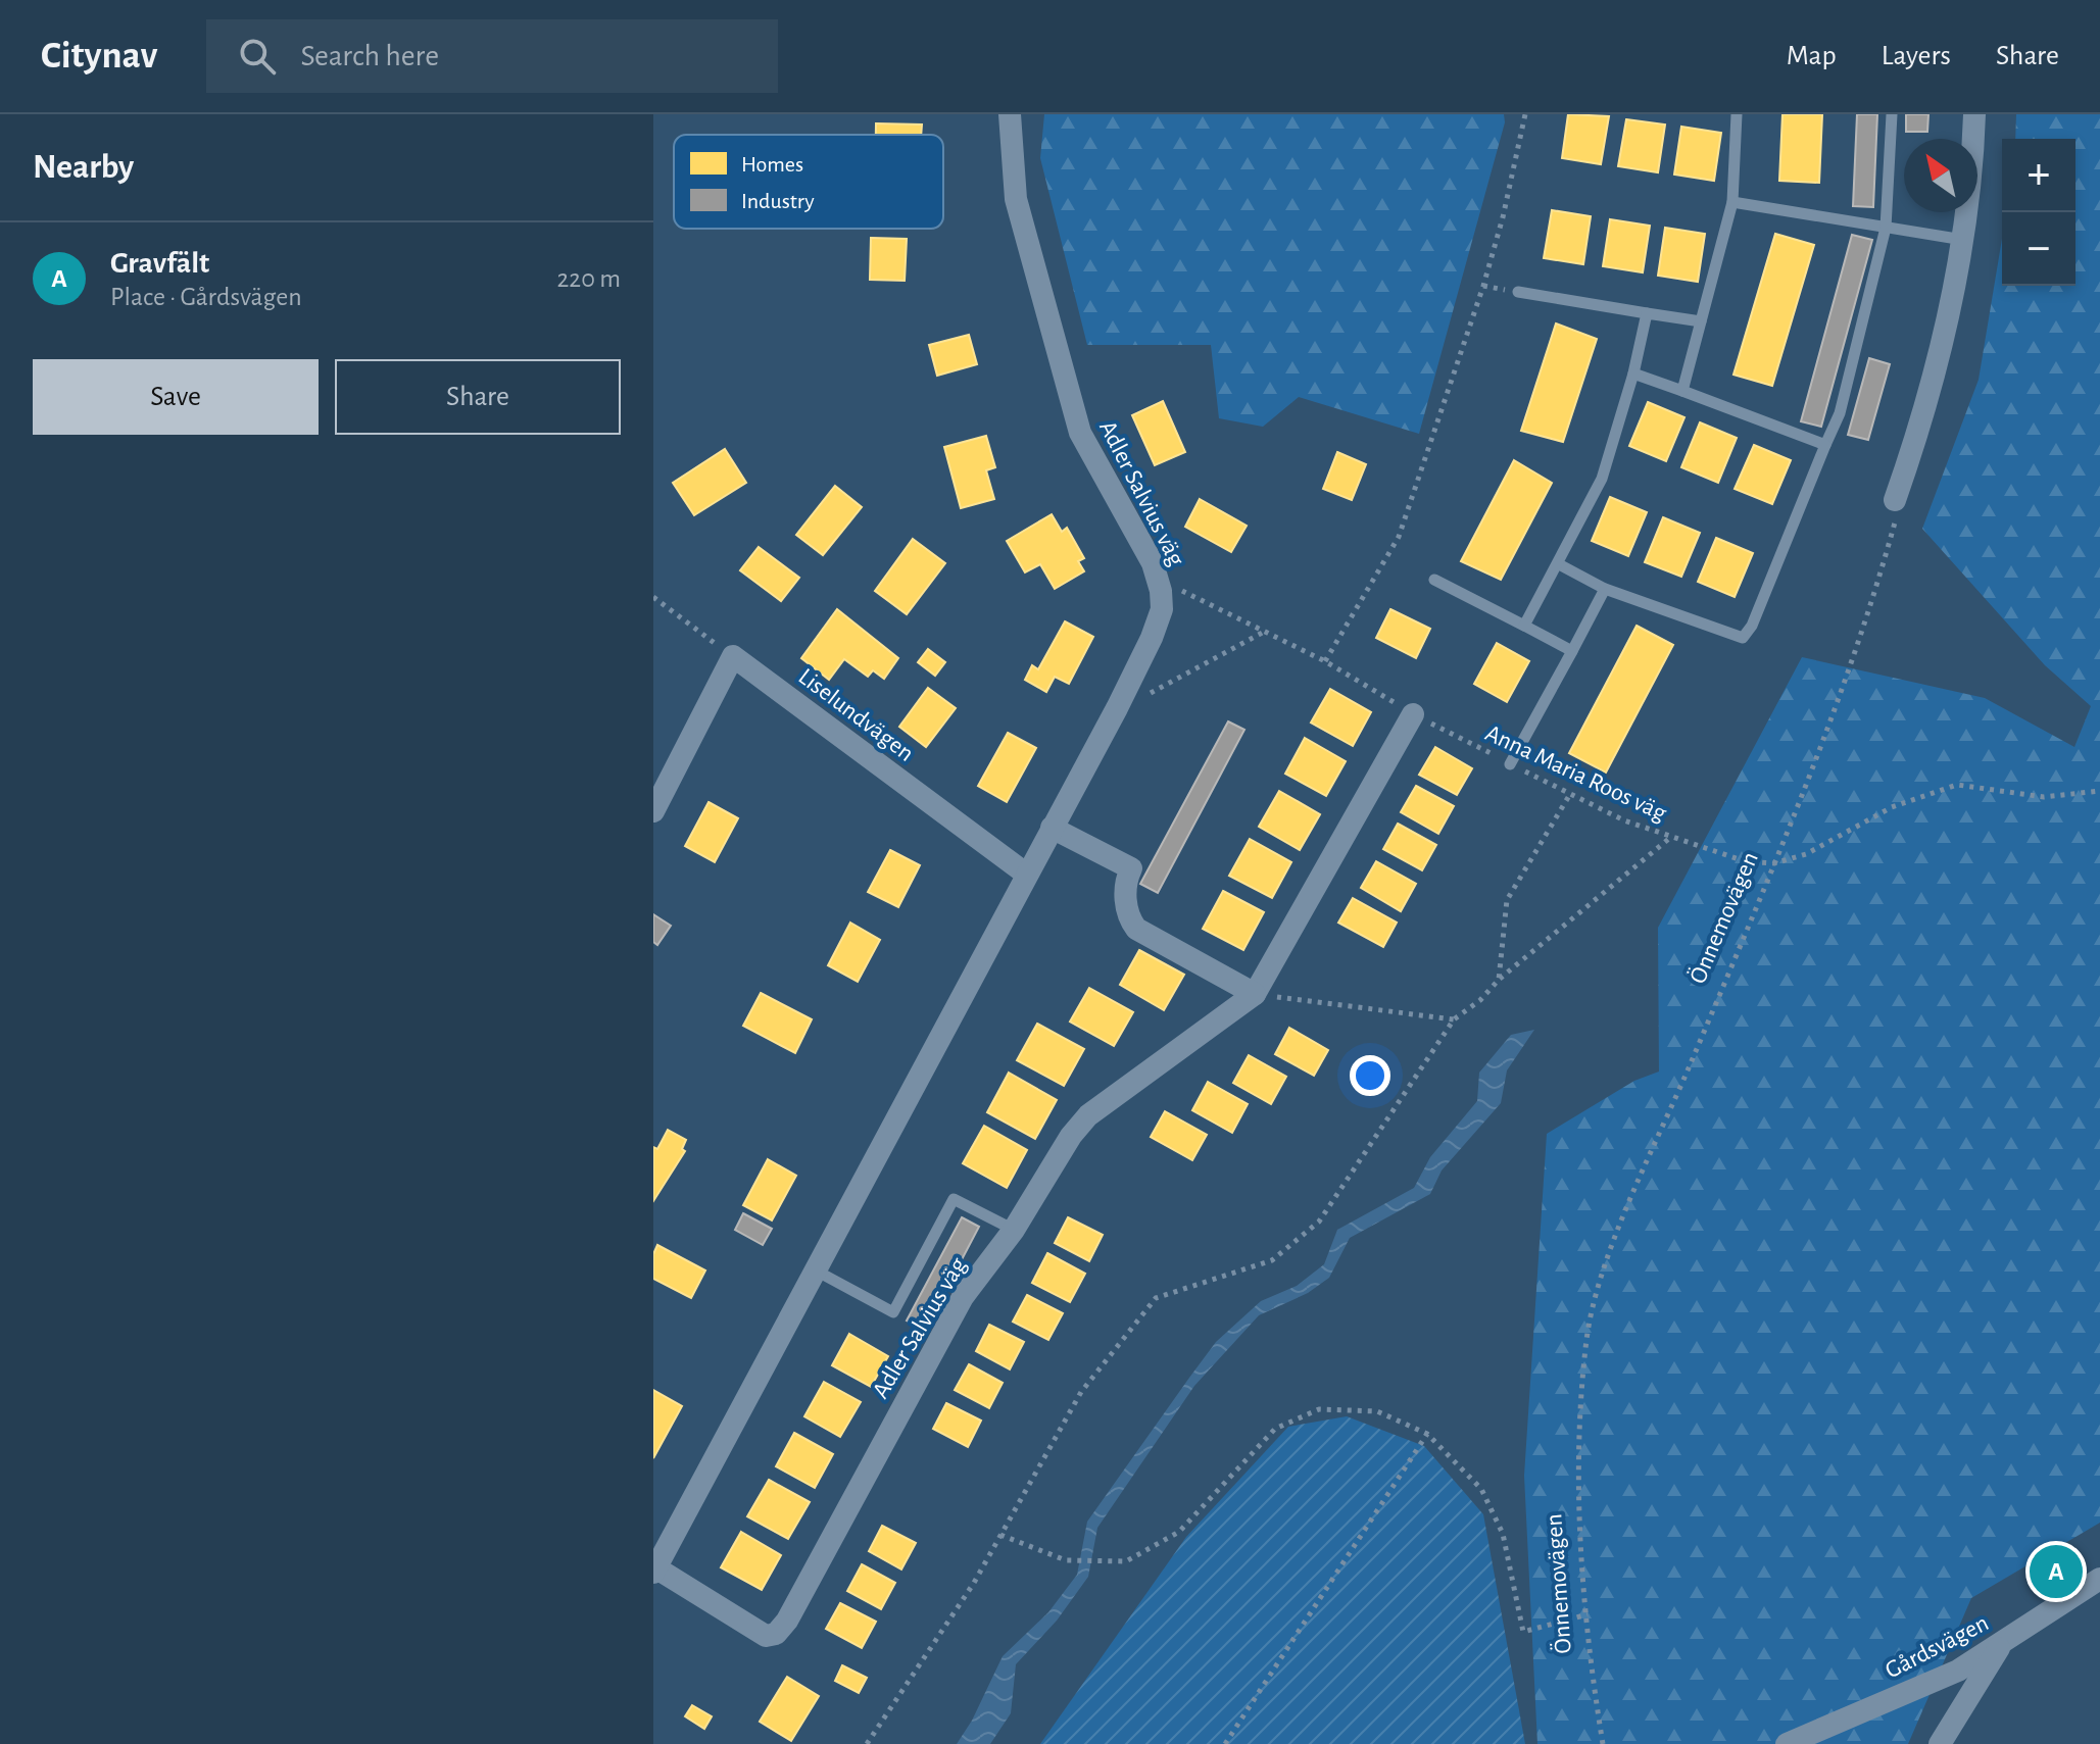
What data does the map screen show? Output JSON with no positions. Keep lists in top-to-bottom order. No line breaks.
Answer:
{"streets":{"street":["Adler Salvius väg","Liselundvägen","Gårdsvägen"],"path":["Anna Maria Roos väg","Önnemovägen"]},"crossings":[["Adler Salvius väg","Liselundvägen"],["Adler Salvius väg","Anna Maria Roos väg"],["Anna Maria Roos väg","Önnemovägen"]],"legend":["Homes","Industry"],"north":"top left","page":{"header":"Citynav","search":"Search here","nav":["Map","Layers","Share"],"heading":"Nearby","map_buttons":["+","−"],"list":[{"mark":"A","name":"Gravfält","note":"Place · Gårdsvägen","value":"220 m"}],"buttons":["Save","Share"],"pins":"A"}}
